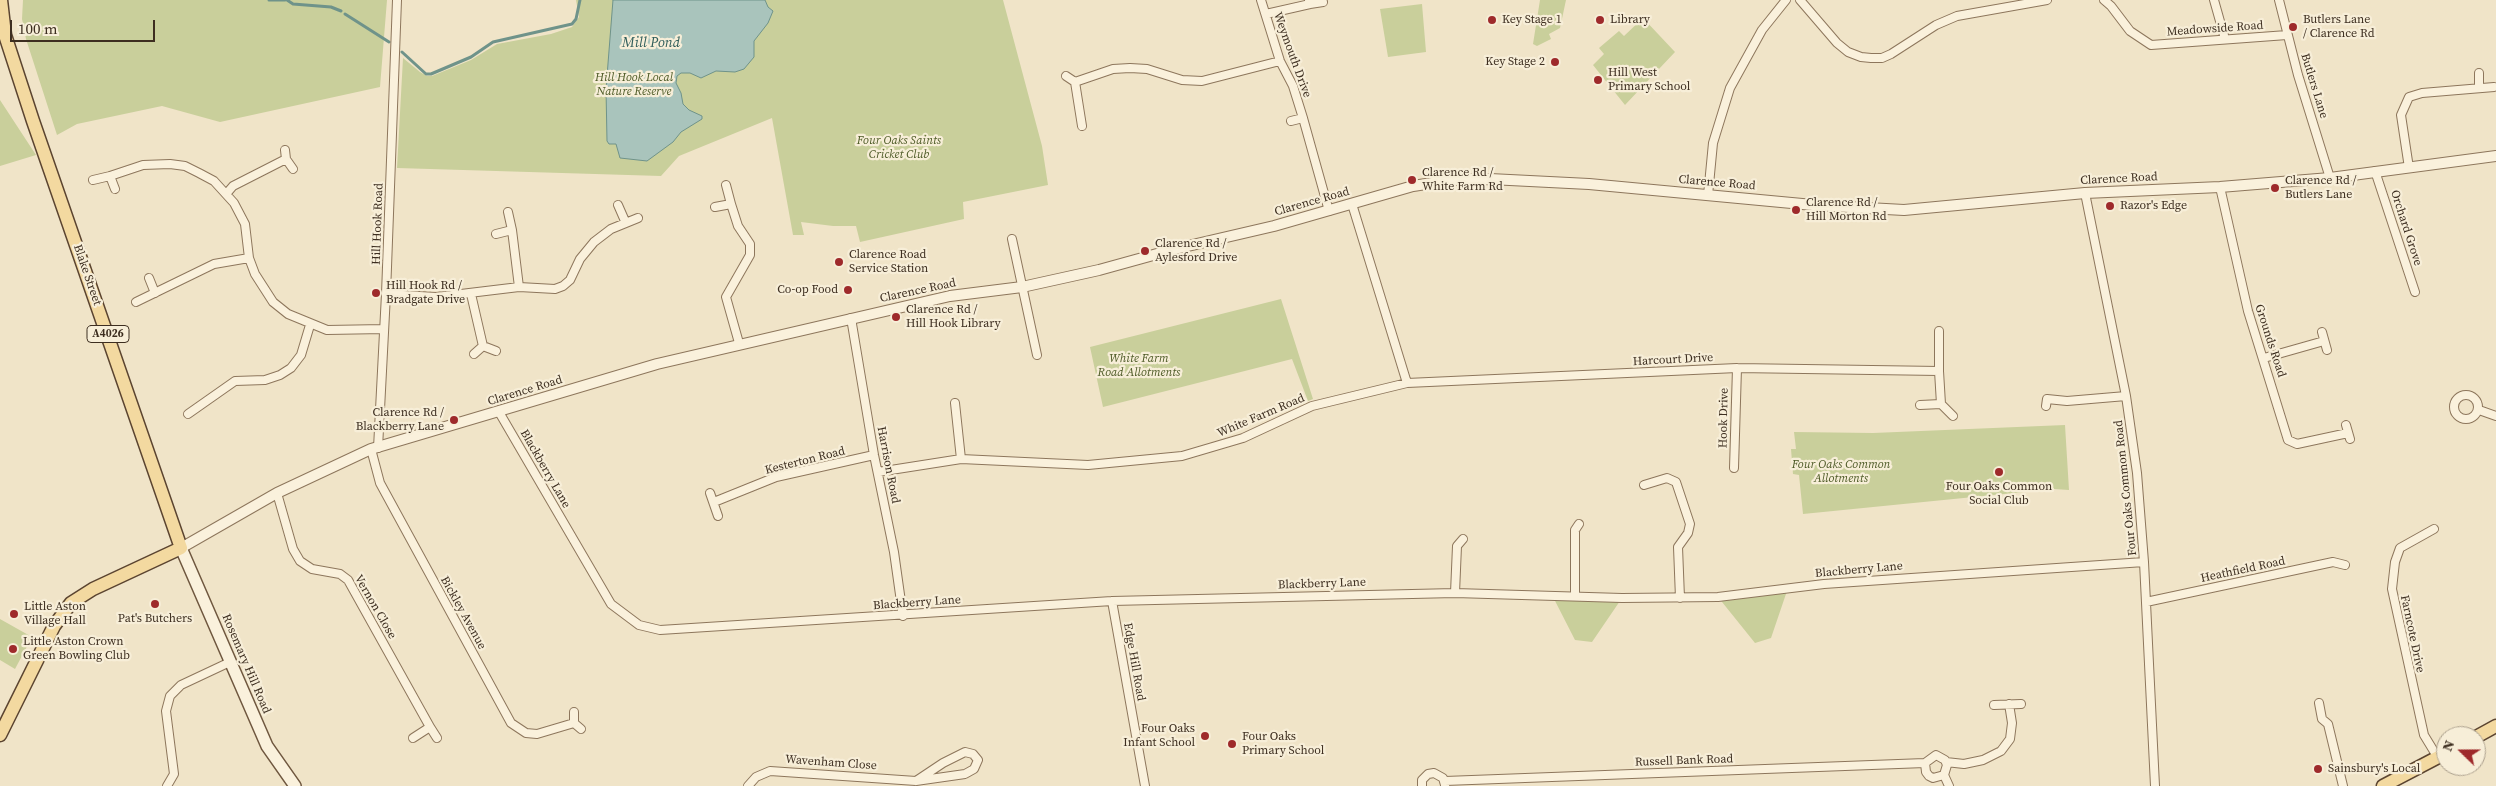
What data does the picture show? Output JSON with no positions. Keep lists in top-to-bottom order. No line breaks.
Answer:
{"streets":{"main road":["Blake Street","A4026","Rosemary Hill Road"],"street":["Meadowside Road","Weymouth Drive","Butlers Lane","Clarence Road","Hill Hook Road","Orchard Grove","Grounds Road","Harcourt Drive","White Farm Road","Hook Drive","Kesterton Road","Harrison Road","Blackberry Lane","Four Oaks Common Road","Heathfield Road","Vernon Close","Bickley Avenue","Farncote Drive","Edge Hill Road","Russell Bank Road","Wavenham Close"]},"crossings":[["Meadowside Road","Butlers Lane"],["Weymouth Drive","Clarence Road"],["Butlers Lane","Clarence Road"],["Clarence Road","Hill Hook Road"],["Clarence Road","Orchard Grove"],["Clarence Road","Blake Street"],["Clarence Road","Grounds Road"],["Clarence Road","Harrison Road"],["Clarence Road","Blackberry Lane"],["Clarence Road","Four Oaks Common Road"],["Clarence Road","Vernon Close"],["Clarence Road","Bickley Avenue"],["Clarence Road","Rosemary Hill Road"],["Hill Hook Road","Bickley Avenue"],["Blake Street","Rosemary Hill Road"],["Harcourt Drive","White Farm Road"],["Harcourt Drive","Hook Drive"],["White Farm Road","Harrison Road"],["Kesterton Road","Harrison Road"],["Harrison Road","Blackberry Lane"],["Blackberry Lane","Four Oaks Common Road"],["Blackberry Lane","Edge Hill Road"],["Four Oaks Common Road","Heathfield Road"]],"water":["Mill Pond"],"parks":["Hill Hook Local Nature Reserve","Four Oaks Saints Cricket Club","White Farm Road Allotments","Four Oaks Common Allotments"],"places":["Key Stage 1","Library","Butlers Lane / Clarence Rd","Key Stage 2","Hill West Primary School","Clarence Rd / White Farm Rd","Clarence Rd / Butlers Lane","Razor's Edge","Clarence Rd / Hill Morton Rd","Clarence Rd / Aylesford Drive","Clarence Road Service Station","Co-op Food","Hill Hook Rd / Bradgate Drive","Clarence Rd / Hill Hook Library","Clarence Rd / Blackberry Lane","Four Oaks Common Social Club","Pat's Butchers","Little Aston Village Hall","Little Aston Crown Green Bowling Club","Four Oaks Infant School","Four Oaks Primary School","Sainsbury's Local"],"scale_bar":"100 m","north":"left"}
